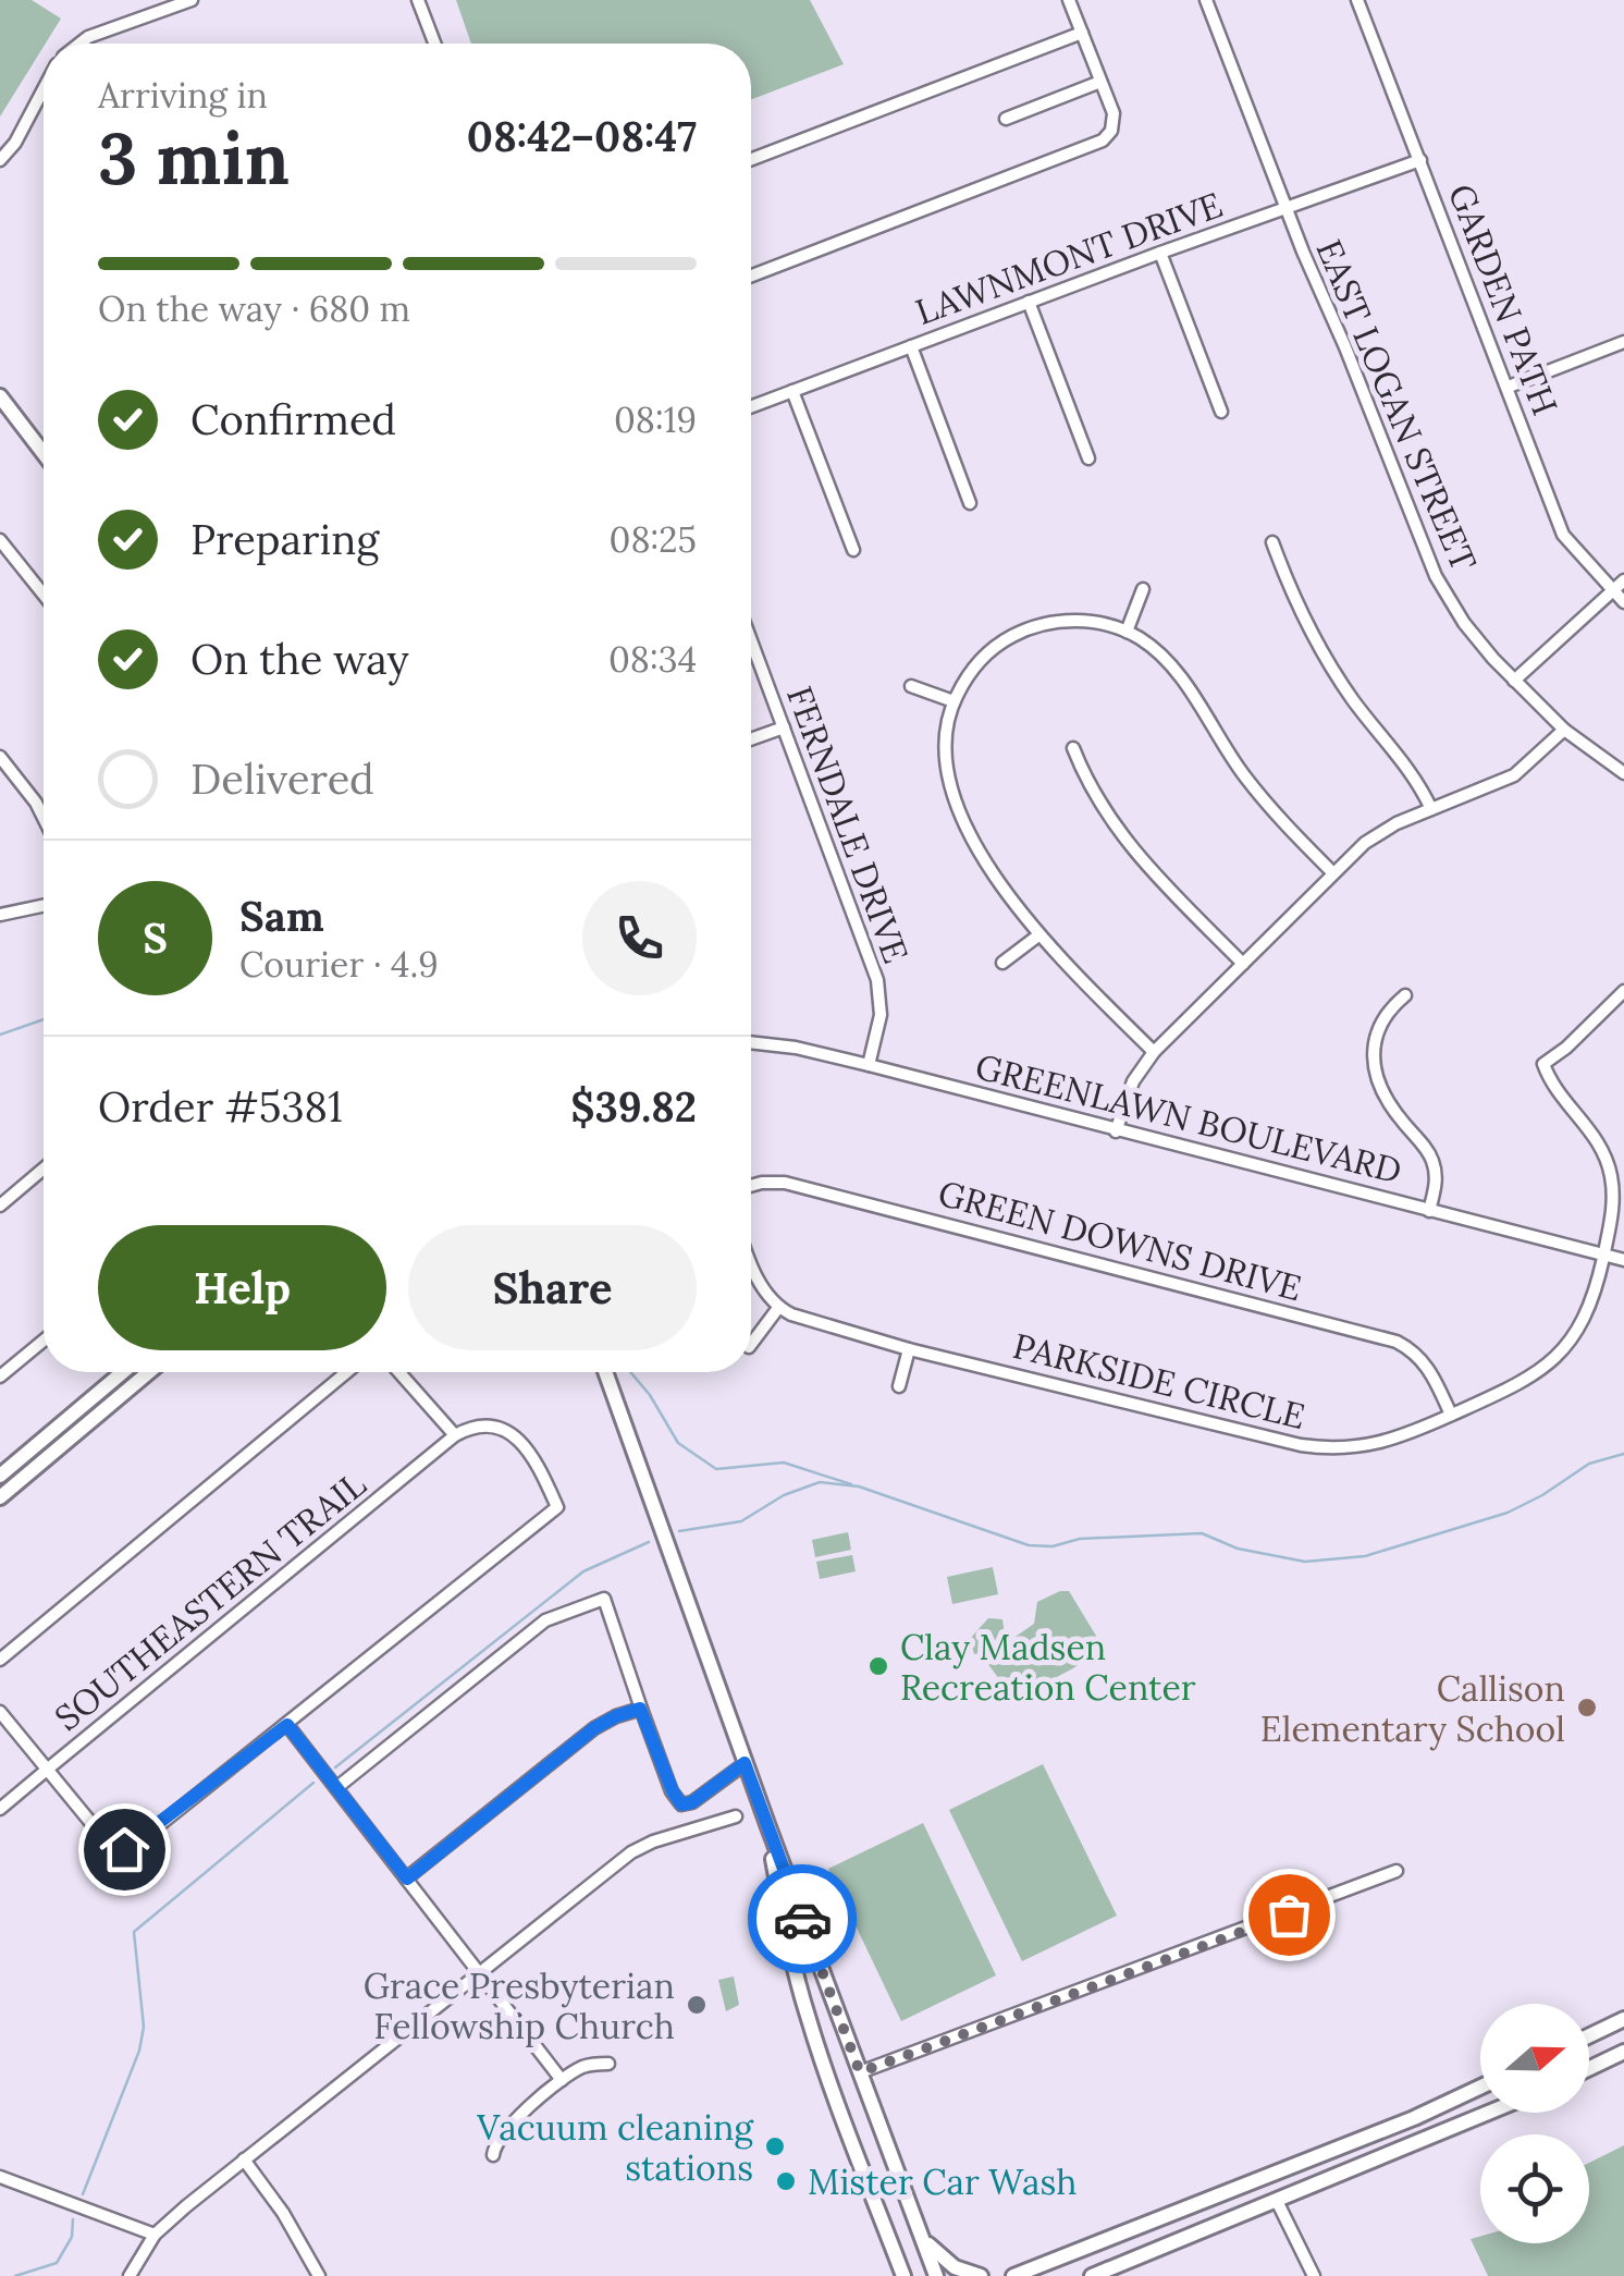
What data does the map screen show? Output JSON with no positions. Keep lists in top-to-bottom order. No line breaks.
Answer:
{"streets":{"street":["LAWNMONT DRIVE","GARDEN PATH","EAST LOGAN STREET","FERNDALE DRIVE","GREENLAWN BOULEVARD","GREEN DOWNS DRIVE","PARKSIDE CIRCLE","SOUTHEASTERN TRAIL"]},"crossings":[["LAWNMONT DRIVE","GARDEN PATH"],["LAWNMONT DRIVE","EAST LOGAN STREET"],["FERNDALE DRIVE","GREENLAWN BOULEVARD"],["GREENLAWN BOULEVARD","PARKSIDE CIRCLE"],["GREEN DOWNS DRIVE","PARKSIDE CIRCLE"]],"places":["Clay Madsen Recreation Center","Callison Elementary School","Grace Presbyterian Fellowship Church","Vacuum cleaning stations","Mister Car Wash"],"north":"right","page":{"heading":["3 min","Arriving in","08:42–08:47"],"panel":["Sam","Courier · 4.9","Order #5381","$39.82"],"bar":"On the way · 680 m","list":[["Confirmed","08:19"],["Preparing","08:25"],["On the way","08:34"],"Delivered"],"round":"S","buttons":["Help","Share"]}}
